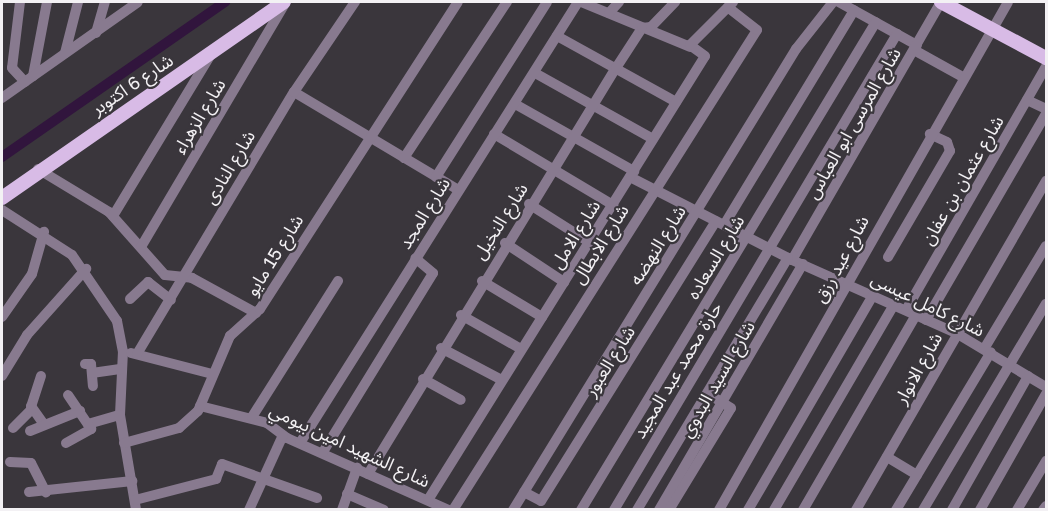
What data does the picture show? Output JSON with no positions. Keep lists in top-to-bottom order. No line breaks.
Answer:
{"streets":{"main road":["شارع 6 اكتوبر"],"street":["شارع الزهراء","شارع المرسى ابو العباس","شارع النادى","شارع عثمان بن عفان","شارع المجد","شارع النخيل","شارع الامل","شارع الابطال","شارع النهضه","شارع 15 مايو","شارع السعاده","شارع عيد رزق","شارع كامل عيسى","شارع العبور","شارع الانوار","حارة محمد عبد المجيد","شارع السيد البدوي","شارع الشهيد امين بيومي"]},"crossings":[["شارع 6 اكتوبر","شارع الزهراء"],["شارع المرسى ابو العباس","شارع كامل عيسى"],["شارع عثمان بن عفان","شارع كامل عيسى"],["شارع المجد","شارع كامل عيسى"],["شارع المجد","شارع الشهيد امين بيومي"],["شارع النخيل","شارع كامل عيسى"],["شارع النخيل","شارع الشهيد امين بيومي"],["شارع الامل","شارع كامل عيسى"],["شارع الامل","شارع الشهيد امين بيومي"],["شارع الابطال","شارع كامل عيسى"],["شارع الابطال","شارع الشهيد امين بيومي"],["شارع النهضه","شارع كامل عيسى"],["شارع النهضه","شارع العبور"],["شارع 15 مايو","شارع الشهيد امين بيومي"],["شارع السعاده","شارع كامل عيسى"],["شارع عيد رزق","شارع كامل عيسى"],["شارع كامل عيسى","شارع العبور"],["شارع كامل عيسى","شارع الانوار"],["شارع كامل عيسى","حارة محمد عبد المجيد"],["شارع كامل عيسى","شارع السيد البدوي"]]}
